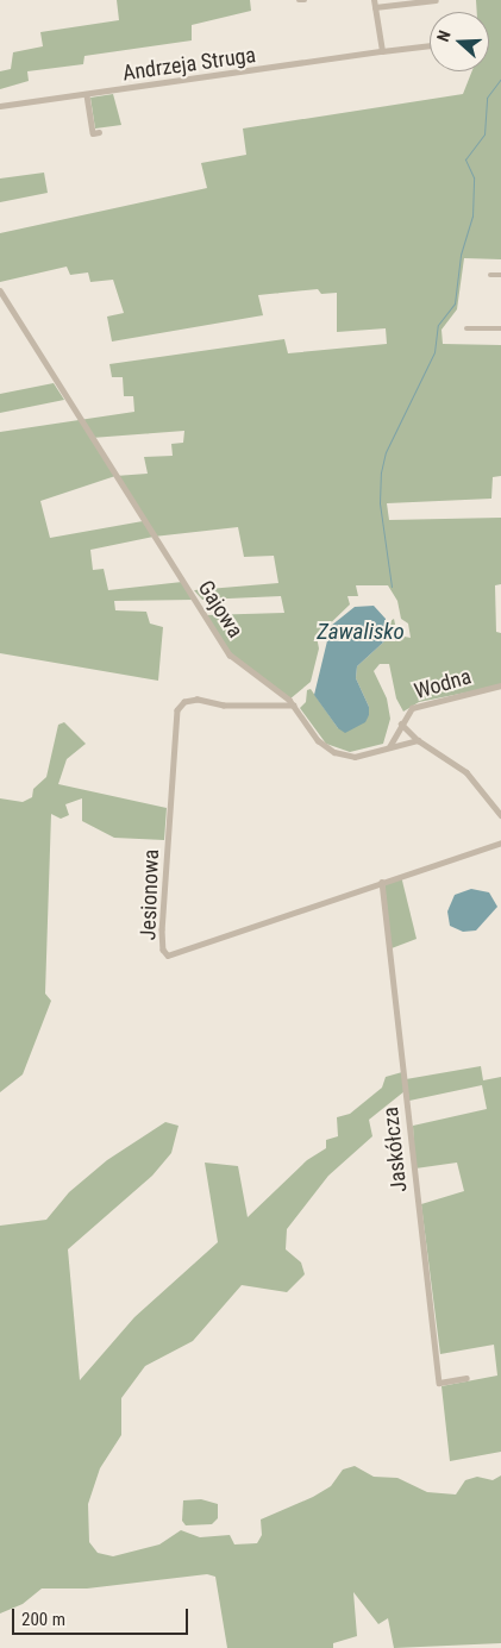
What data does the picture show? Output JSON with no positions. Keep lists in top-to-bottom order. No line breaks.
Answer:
{"streets":{"street":["Andrzeja Struga","Gajowa","Wodna","Jesionowa","Jaskółcza"]},"crossings":[["Gajowa","Wodna"],["Gajowa","Jesionowa"],["Jesionowa","Jaskółcza"]],"water":["Zawalisko"],"scale_bar":"200 m","north":"left"}
